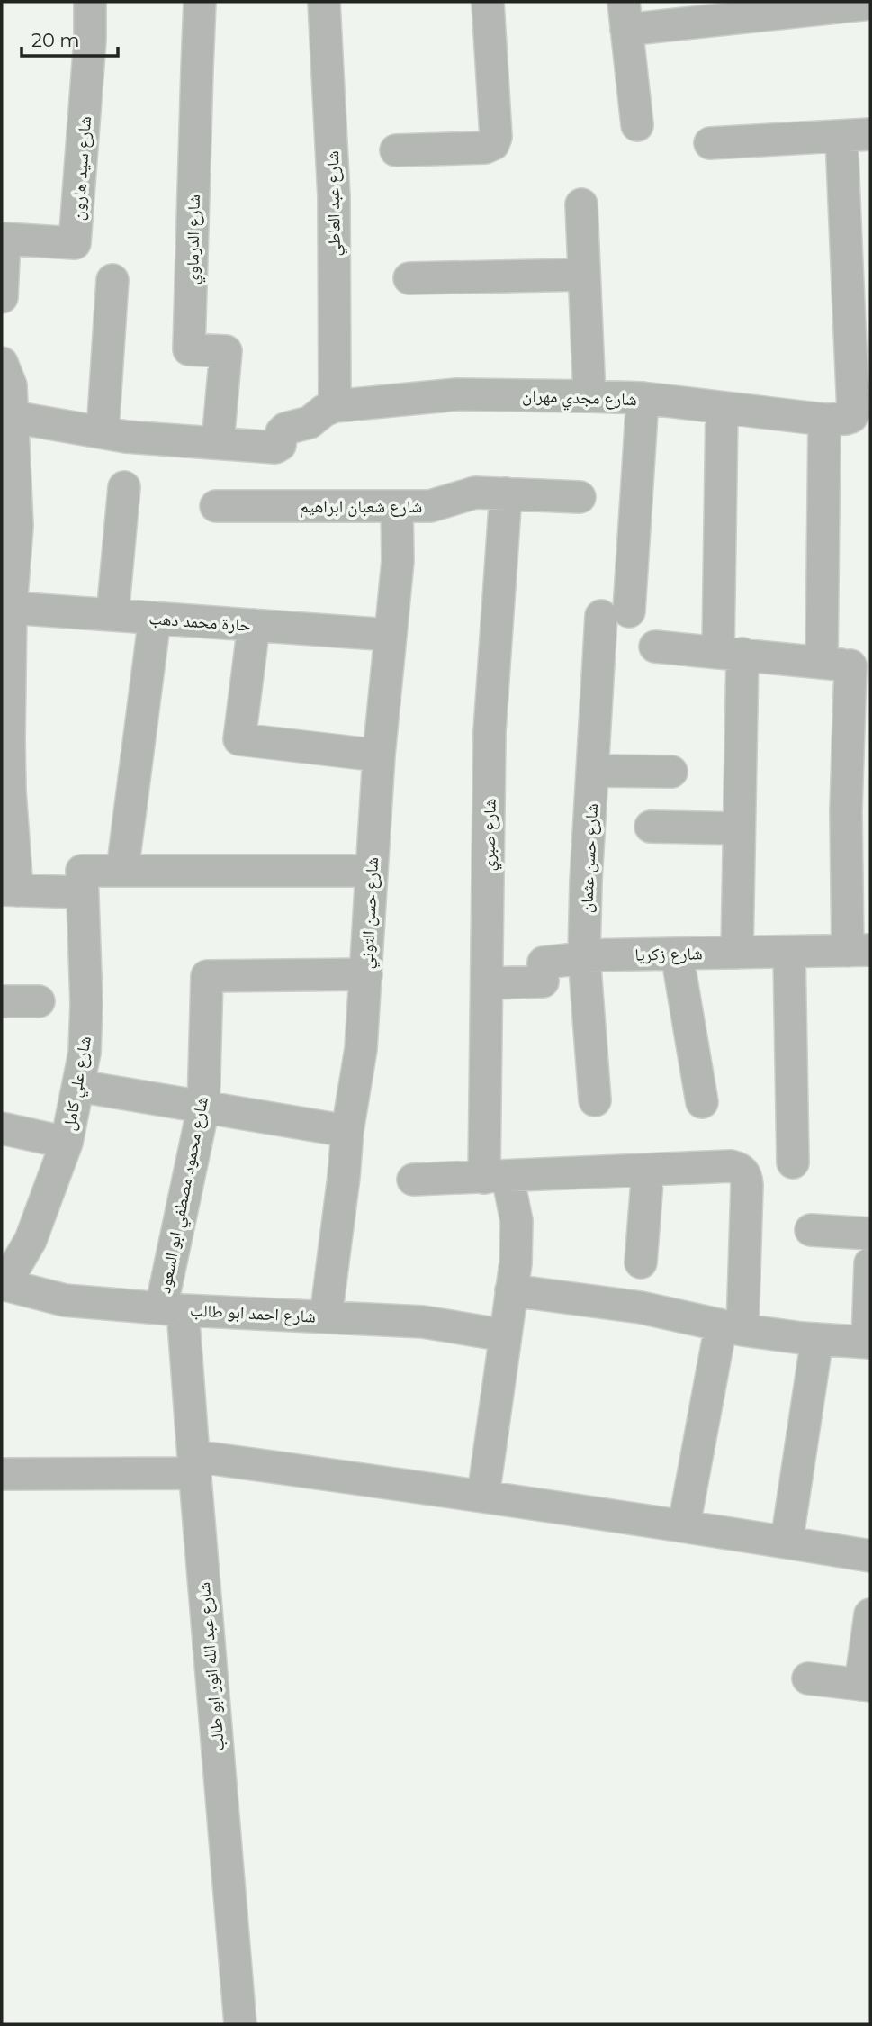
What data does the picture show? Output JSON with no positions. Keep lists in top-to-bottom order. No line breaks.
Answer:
{"streets":{"street":["شارع سيد هارون","شارع عبد العاطي","شارع الدرماوي","شارع مجدي مهران","شارع شعبان ابراهيم","حارة محمد دهب","شارع صبري","شارع حسن عثمان","شارع حسن التوني","شارع زكريا","شارع علي كامل","شارع محمود مصطفي ابو السعود","شارع احمد ابو طالب","شارع عبد الله انور ابو طالب"]},"crossings":[["شارع عبد العاطي","شارع مجدي مهران"],["شارع مجدي مهران","شارع حسن عثمان"],["شارع شعبان ابراهيم","شارع صبري"],["شارع شعبان ابراهيم","شارع حسن التوني"],["حارة محمد دهب","شارع حسن التوني"],["شارع صبري","شارع زكريا"],["شارع صبري","شارع احمد ابو طالب"],["شارع حسن عثمان","شارع زكريا"],["شارع حسن التوني","شارع محمود مصطفي ابو السعود"],["شارع حسن التوني","شارع احمد ابو طالب"],["شارع علي كامل","شارع احمد ابو طالب"],["شارع محمود مصطفي ابو السعود","شارع احمد ابو طالب"],["شارع محمود مصطفي ابو السعود","شارع عبد الله انور ابو طالب"],["شارع احمد ابو طالب","شارع عبد الله انور ابو طالب"]],"scale_bar":"20 m"}
